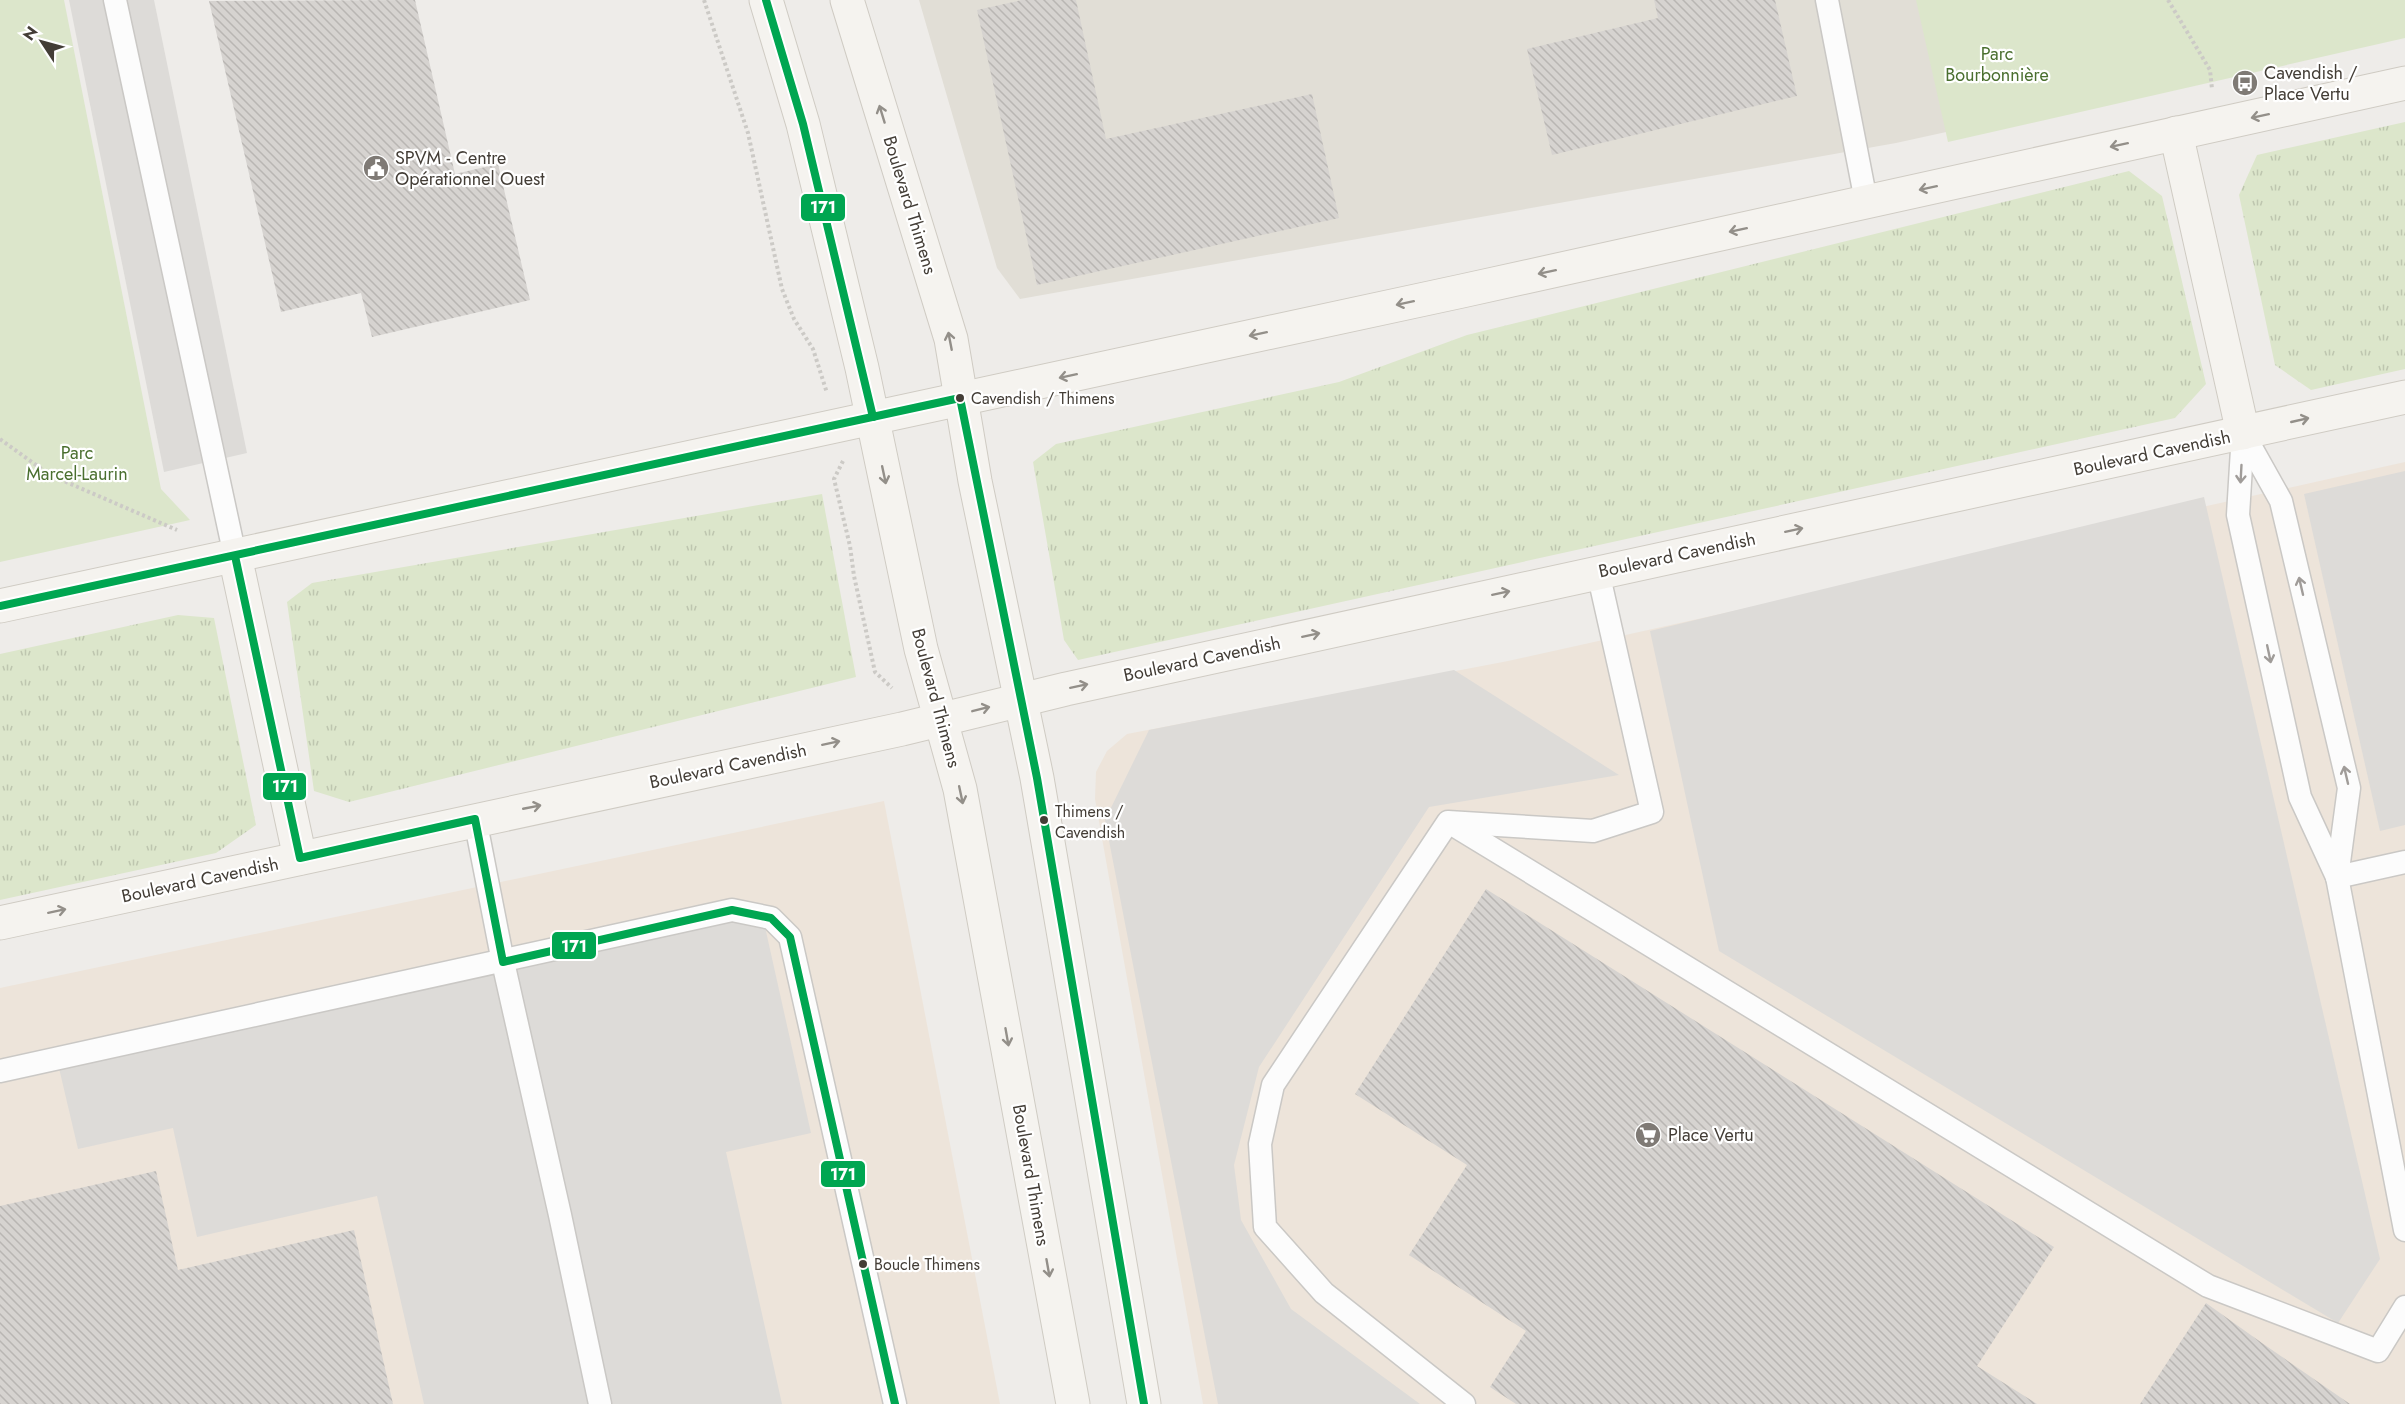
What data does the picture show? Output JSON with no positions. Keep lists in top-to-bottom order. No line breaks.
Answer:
{"streets":{"main road":["Boulevard Thimens","Boulevard Cavendish"]},"crossings":[["Boulevard Thimens","Boulevard Cavendish"]],"one_way":["Boulevard Cavendish"],"parks":["Parc Bourbonnière","Parc Marcel-Laurin"],"places":{"bus stop":["Cavendish / Place Vertu"],"public building":["SPVM - Centre Opérationnel Ouest"],"other":["Cavendish / Thimens","Thimens / Cavendish","Boucle Thimens"],"supermarket":["Place Vertu"]},"lines":["transit line 171"],"north":"top left"}
